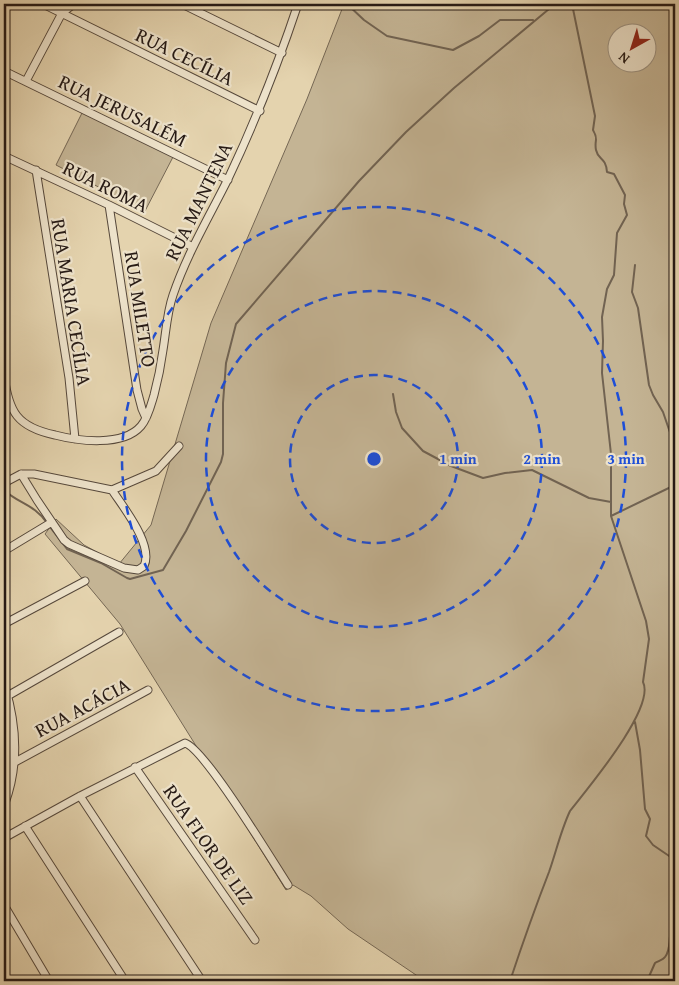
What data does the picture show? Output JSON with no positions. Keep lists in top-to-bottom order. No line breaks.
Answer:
{"streets":{"street":["RUA CECÍLIA","RUA JERUSALÉM","RUA ROMA","RUA MANTENA","RUA MARIA CECÍLIA","RUA MILETTO","RUA ACÁCIA","RUA FLOR DE LIZ"]},"crossings":[["RUA CECÍLIA","RUA MANTENA"],["RUA JERUSALÉM","RUA MANTENA"],["RUA ROMA","RUA MANTENA"],["RUA ROMA","RUA MARIA CECÍLIA"],["RUA ROMA","RUA MILETTO"],["RUA MANTENA","RUA MILETTO"]],"north":"bottom left","rings":["1 min","2 min","3 min"]}
